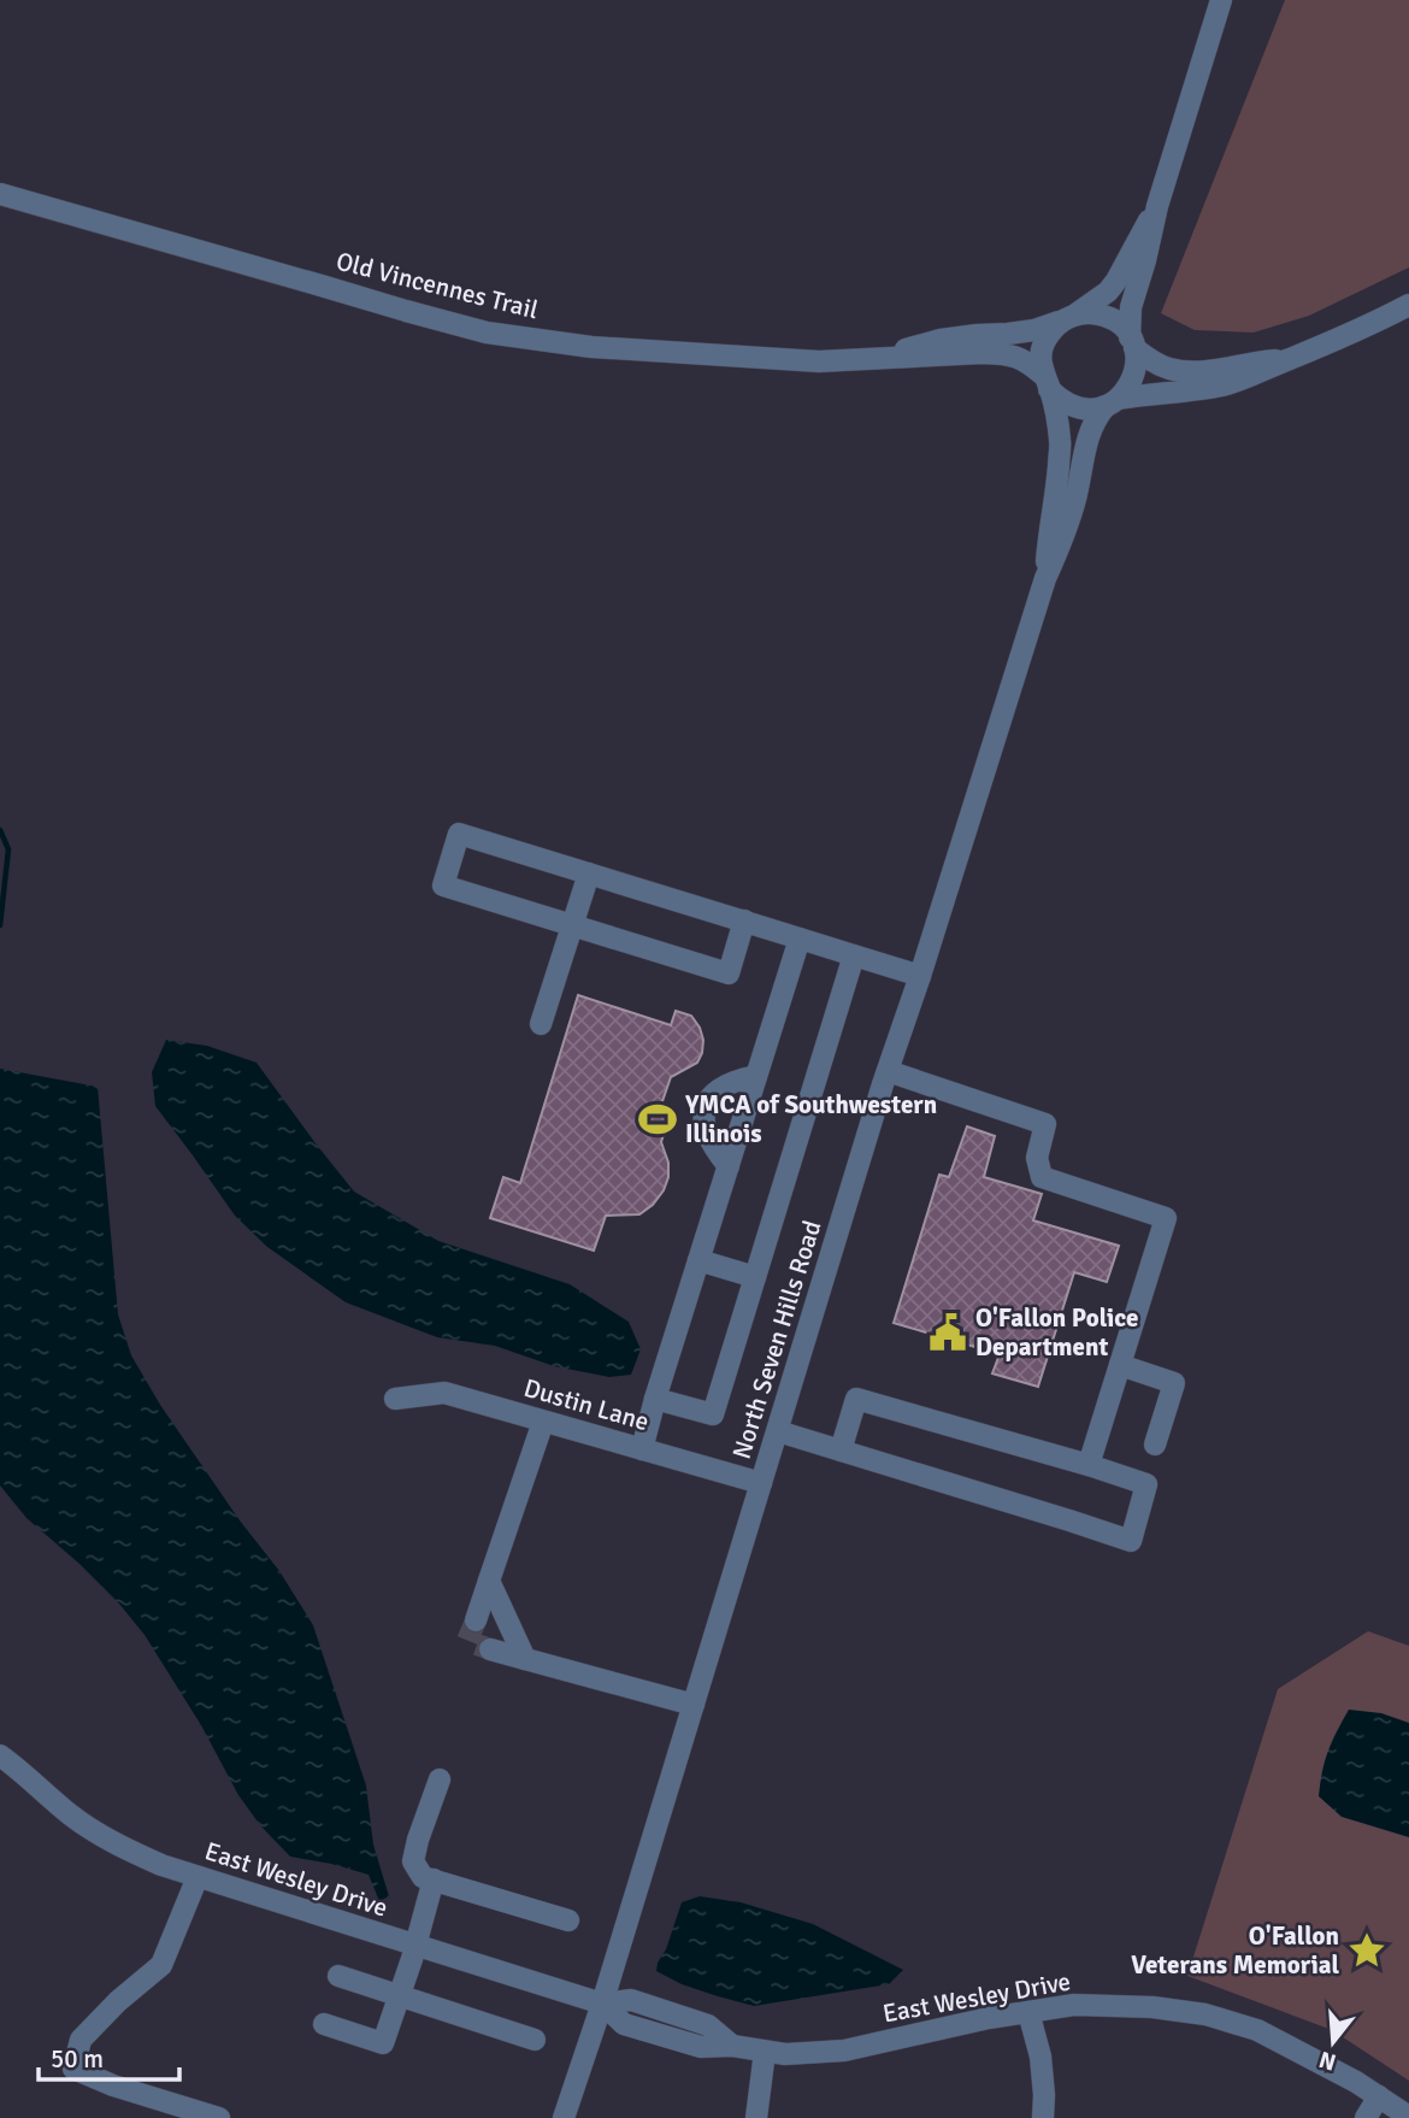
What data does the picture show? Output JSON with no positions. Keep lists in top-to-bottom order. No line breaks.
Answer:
{"streets":{"street":["Old Vincennes Trail","North Seven Hills Road","Dustin Lane","East Wesley Drive"]},"crossings":[["Old Vincennes Trail","North Seven Hills Road"],["North Seven Hills Road","Dustin Lane"],["North Seven Hills Road","East Wesley Drive"]],"places":{"sports":["YMCA of Southwestern Illinois"],"public building":["O'Fallon Police Department"],"place":["O'Fallon Veterans Memorial"]},"scale_bar":"50 m","north":"bottom"}
